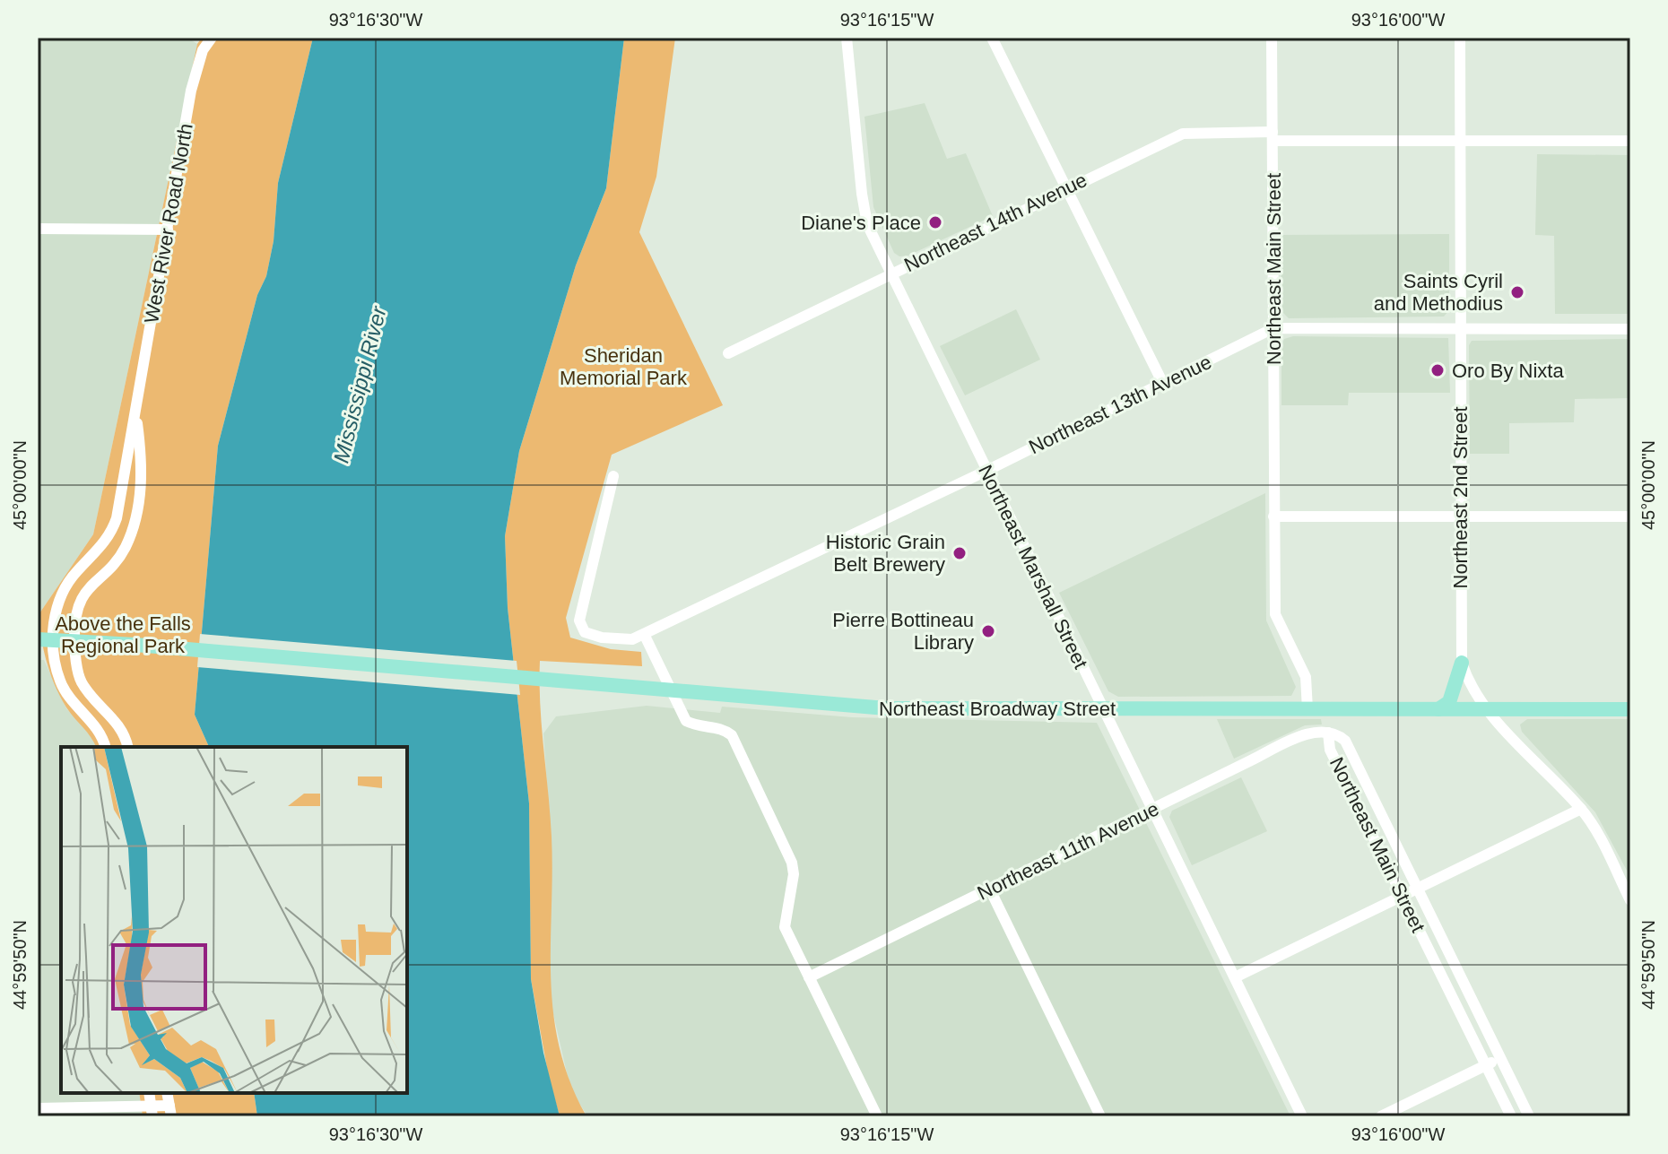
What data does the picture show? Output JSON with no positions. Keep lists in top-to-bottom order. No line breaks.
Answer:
{"streets":{"main road":["Northeast Broadway Street"],"street":["Northeast 14th Avenue","West River Road North","Northeast Main Street","Northeast 13th Avenue","Northeast 2nd Street","Northeast Marshall Street","Northeast 11th Avenue"]},"crossings":[["Northeast 14th Avenue","Northeast Main Street"],["Northeast 14th Avenue","Northeast 2nd Street"],["Northeast 14th Avenue","Northeast Marshall Street"],["West River Road North","Northeast Broadway Street"],["Northeast Main Street","Northeast 13th Avenue"],["Northeast Main Street","Northeast Broadway Street"],["Northeast Main Street","Northeast 11th Avenue"],["Northeast 13th Avenue","Northeast 2nd Street"],["Northeast 13th Avenue","Northeast Marshall Street"],["Northeast 2nd Street","Northeast Broadway Street"],["Northeast Marshall Street","Northeast Broadway Street"],["Northeast Marshall Street","Northeast 11th Avenue"]],"water":["Mississippi River"],"parks":["Sheridan Memorial Park","Above the Falls Regional Park"],"places":["Diane's Place","Saints Cyril and Methodius","Oro By Nixta","Historic Grain Belt Brewery","Pierre Bottineau Library"],"coordinates":["93°16'30\"W","93°16'15\"W","93°16'00\"W","45°00'00\"N","44°59'50\"N"]}
